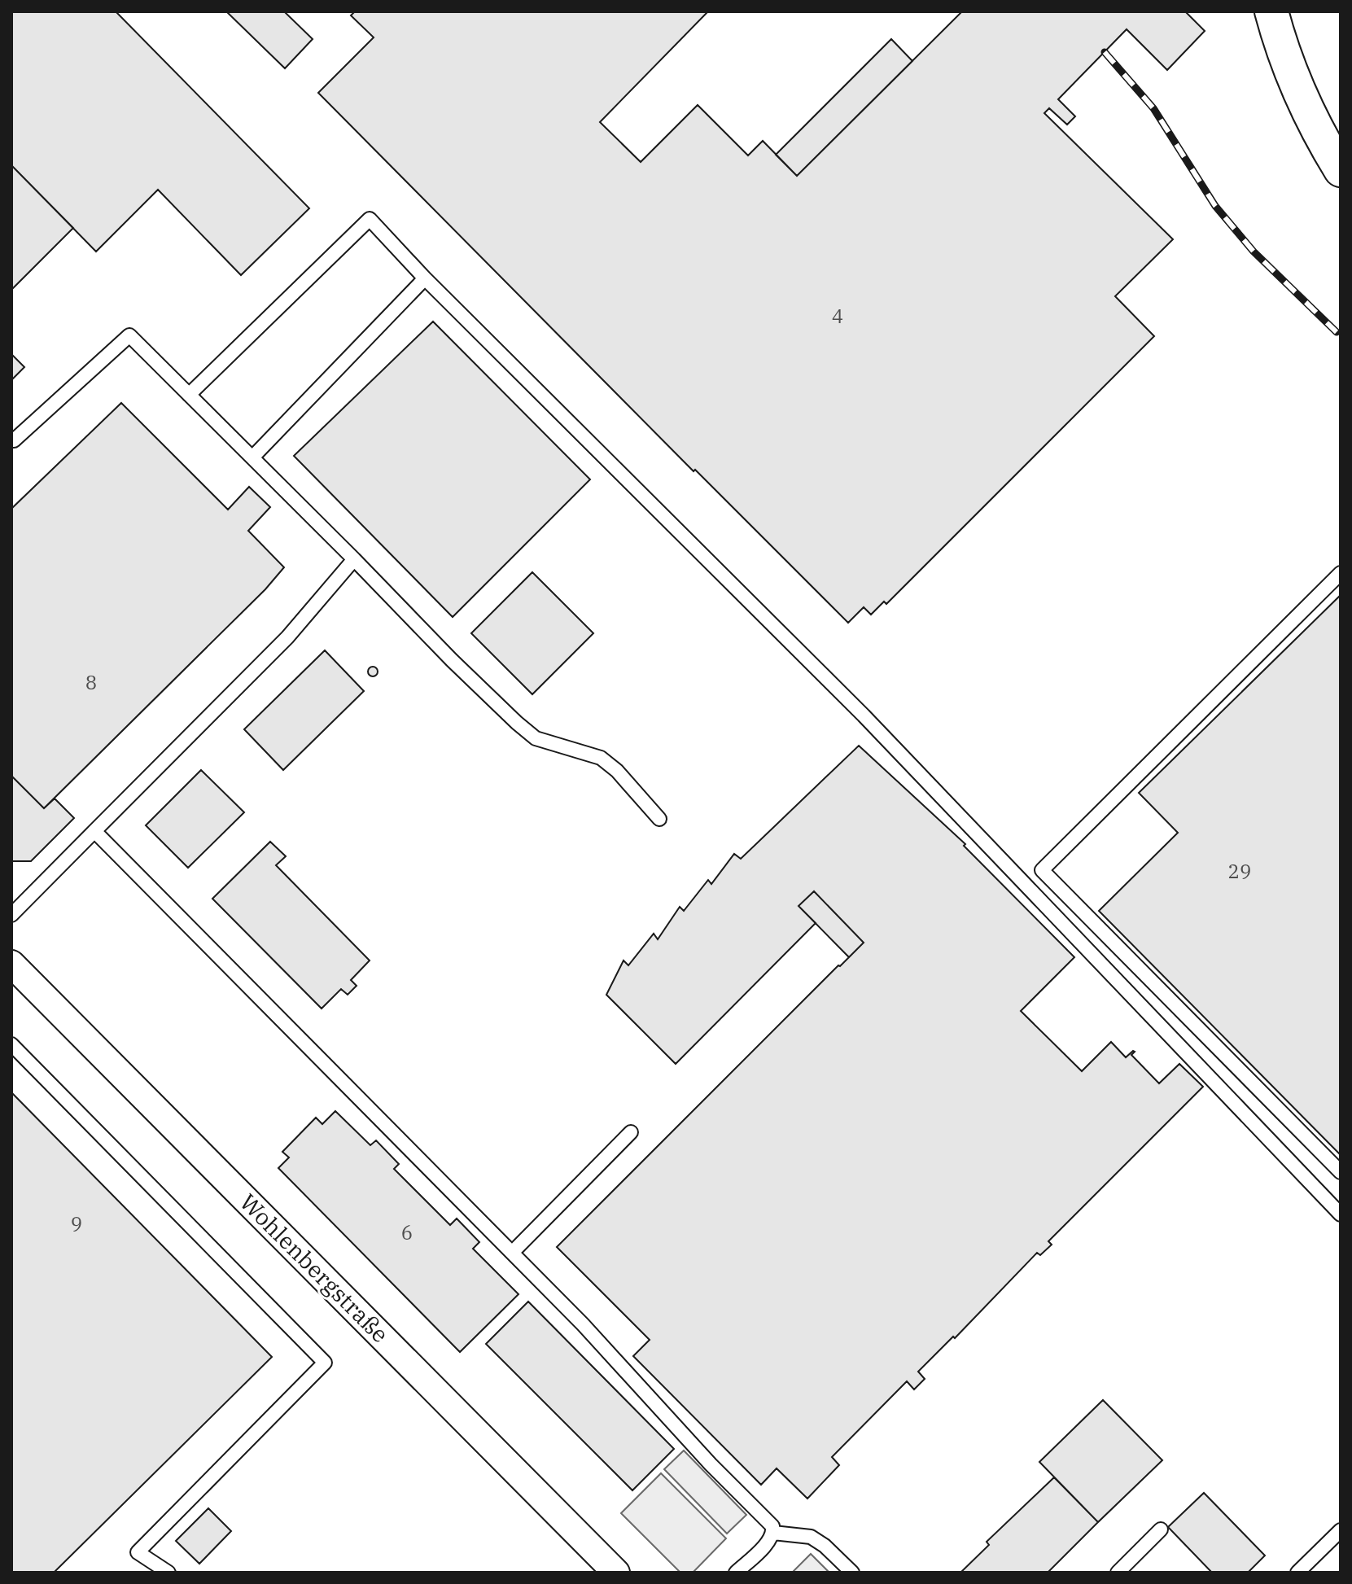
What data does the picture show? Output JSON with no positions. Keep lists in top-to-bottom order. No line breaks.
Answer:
{"streets":{"street":["Wohlenbergstraße"]},"house_numbers":["4","8","29","9","6"]}
